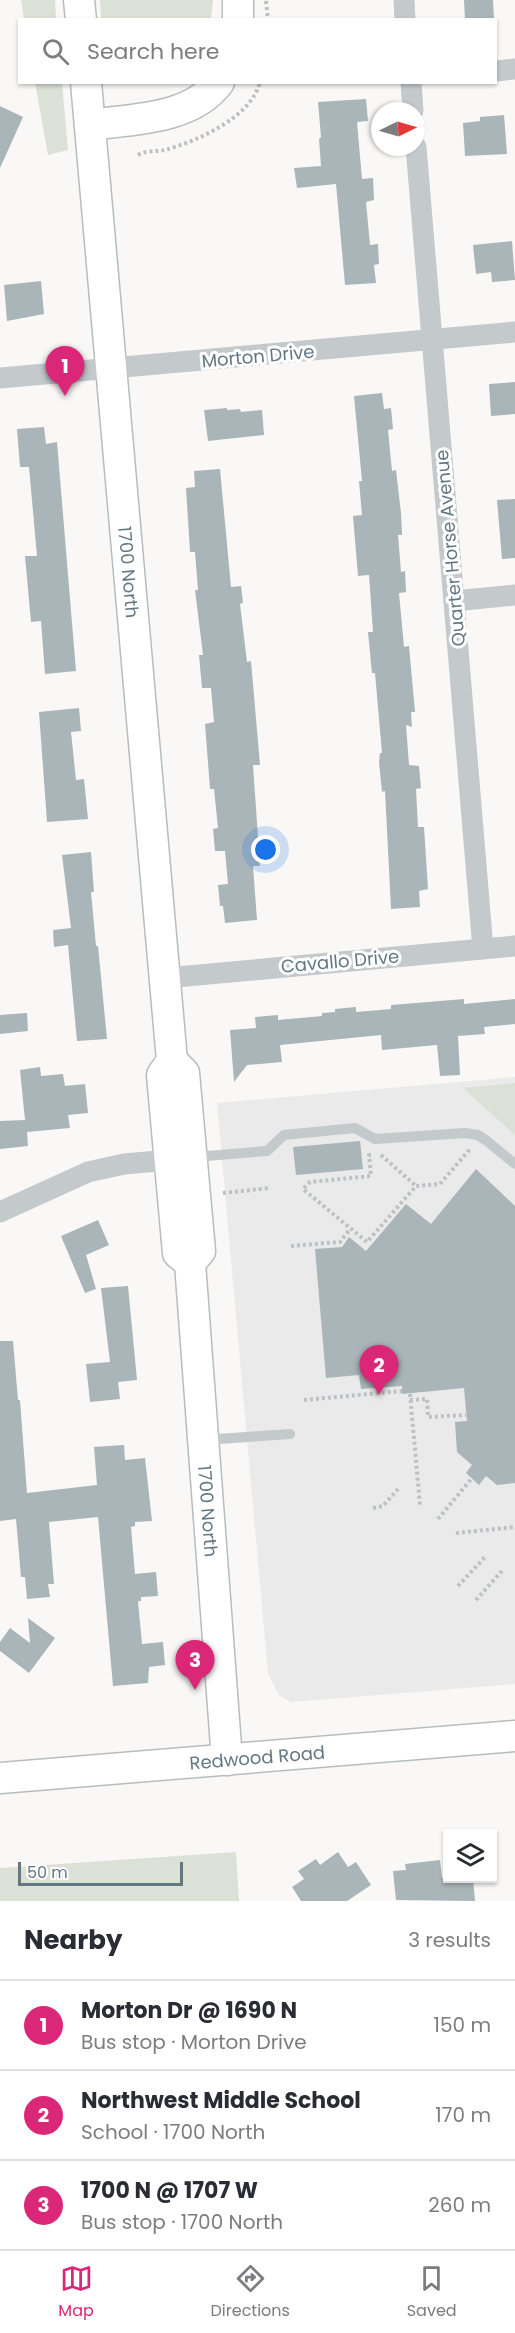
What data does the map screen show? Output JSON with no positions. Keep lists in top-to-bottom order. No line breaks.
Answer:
{"streets":{"street":["Morton Drive","Quarter Horse Avenue","1700 North","Cavallo Drive","Redwood Road"]},"crossings":[["Morton Drive","Quarter Horse Avenue"],["Morton Drive","1700 North"],["Quarter Horse Avenue","Cavallo Drive"],["1700 North","Cavallo Drive"],["1700 North","Redwood Road"]],"scale_bar":"50 m","north":"right","page":{"search":"Search here","pins":["1","2","3"],"scale":"50 m","heading":["Nearby","3 results"],"list":[{"mark":"1","name":"Morton Dr @ 1690 N","note":"Bus stop · Morton Drive","value":"150 m"},{"mark":"2","name":"Northwest Middle School","note":"School · 1700 North","value":"170 m"},{"mark":"3","name":"1700 N @ 1707 W","note":"Bus stop · 1700 North","value":"260 m"}],"nav":["Map","Directions","Saved"]}}
